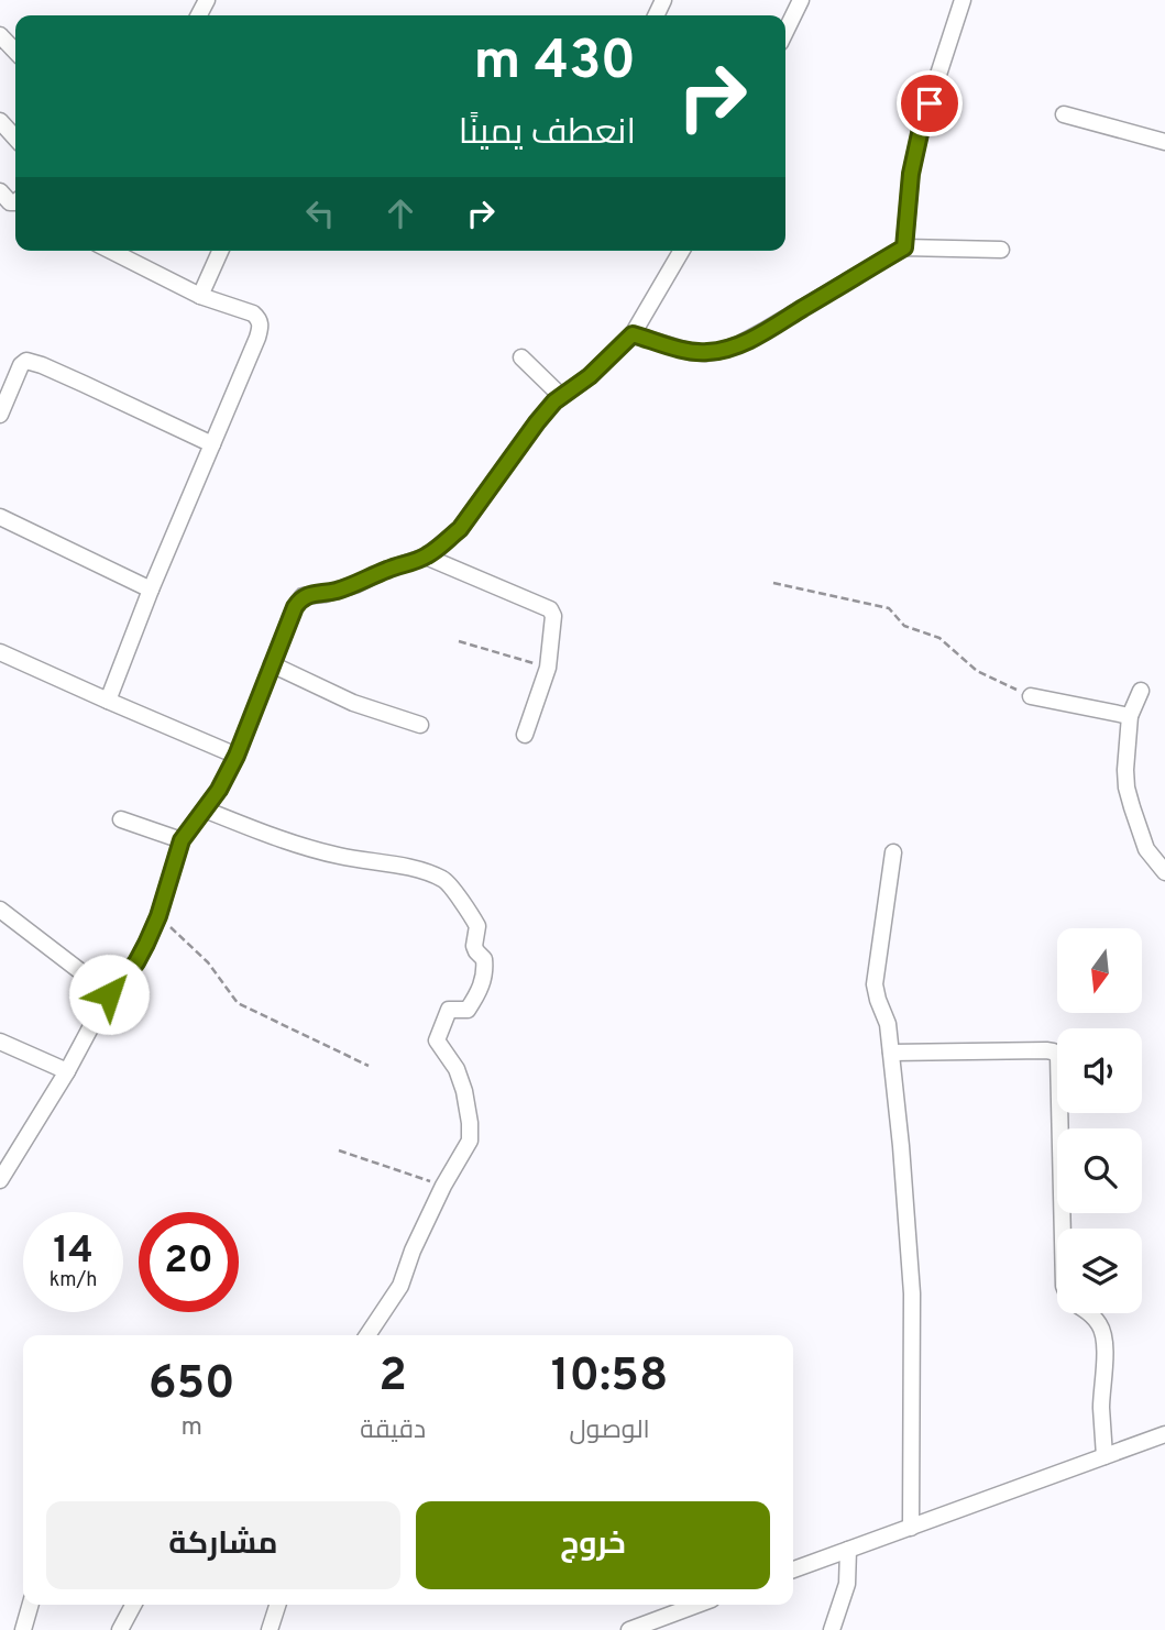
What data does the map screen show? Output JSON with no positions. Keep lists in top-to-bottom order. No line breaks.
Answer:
{"north":"bottom","page":{"turn":["430 m","انعطف يمينًا"],"speed":"14 km/h","limit":"20","eta":["10:58","الوصول","2","دقيقة","650","m"],"buttons":["خروج","مشاركة"]}}
